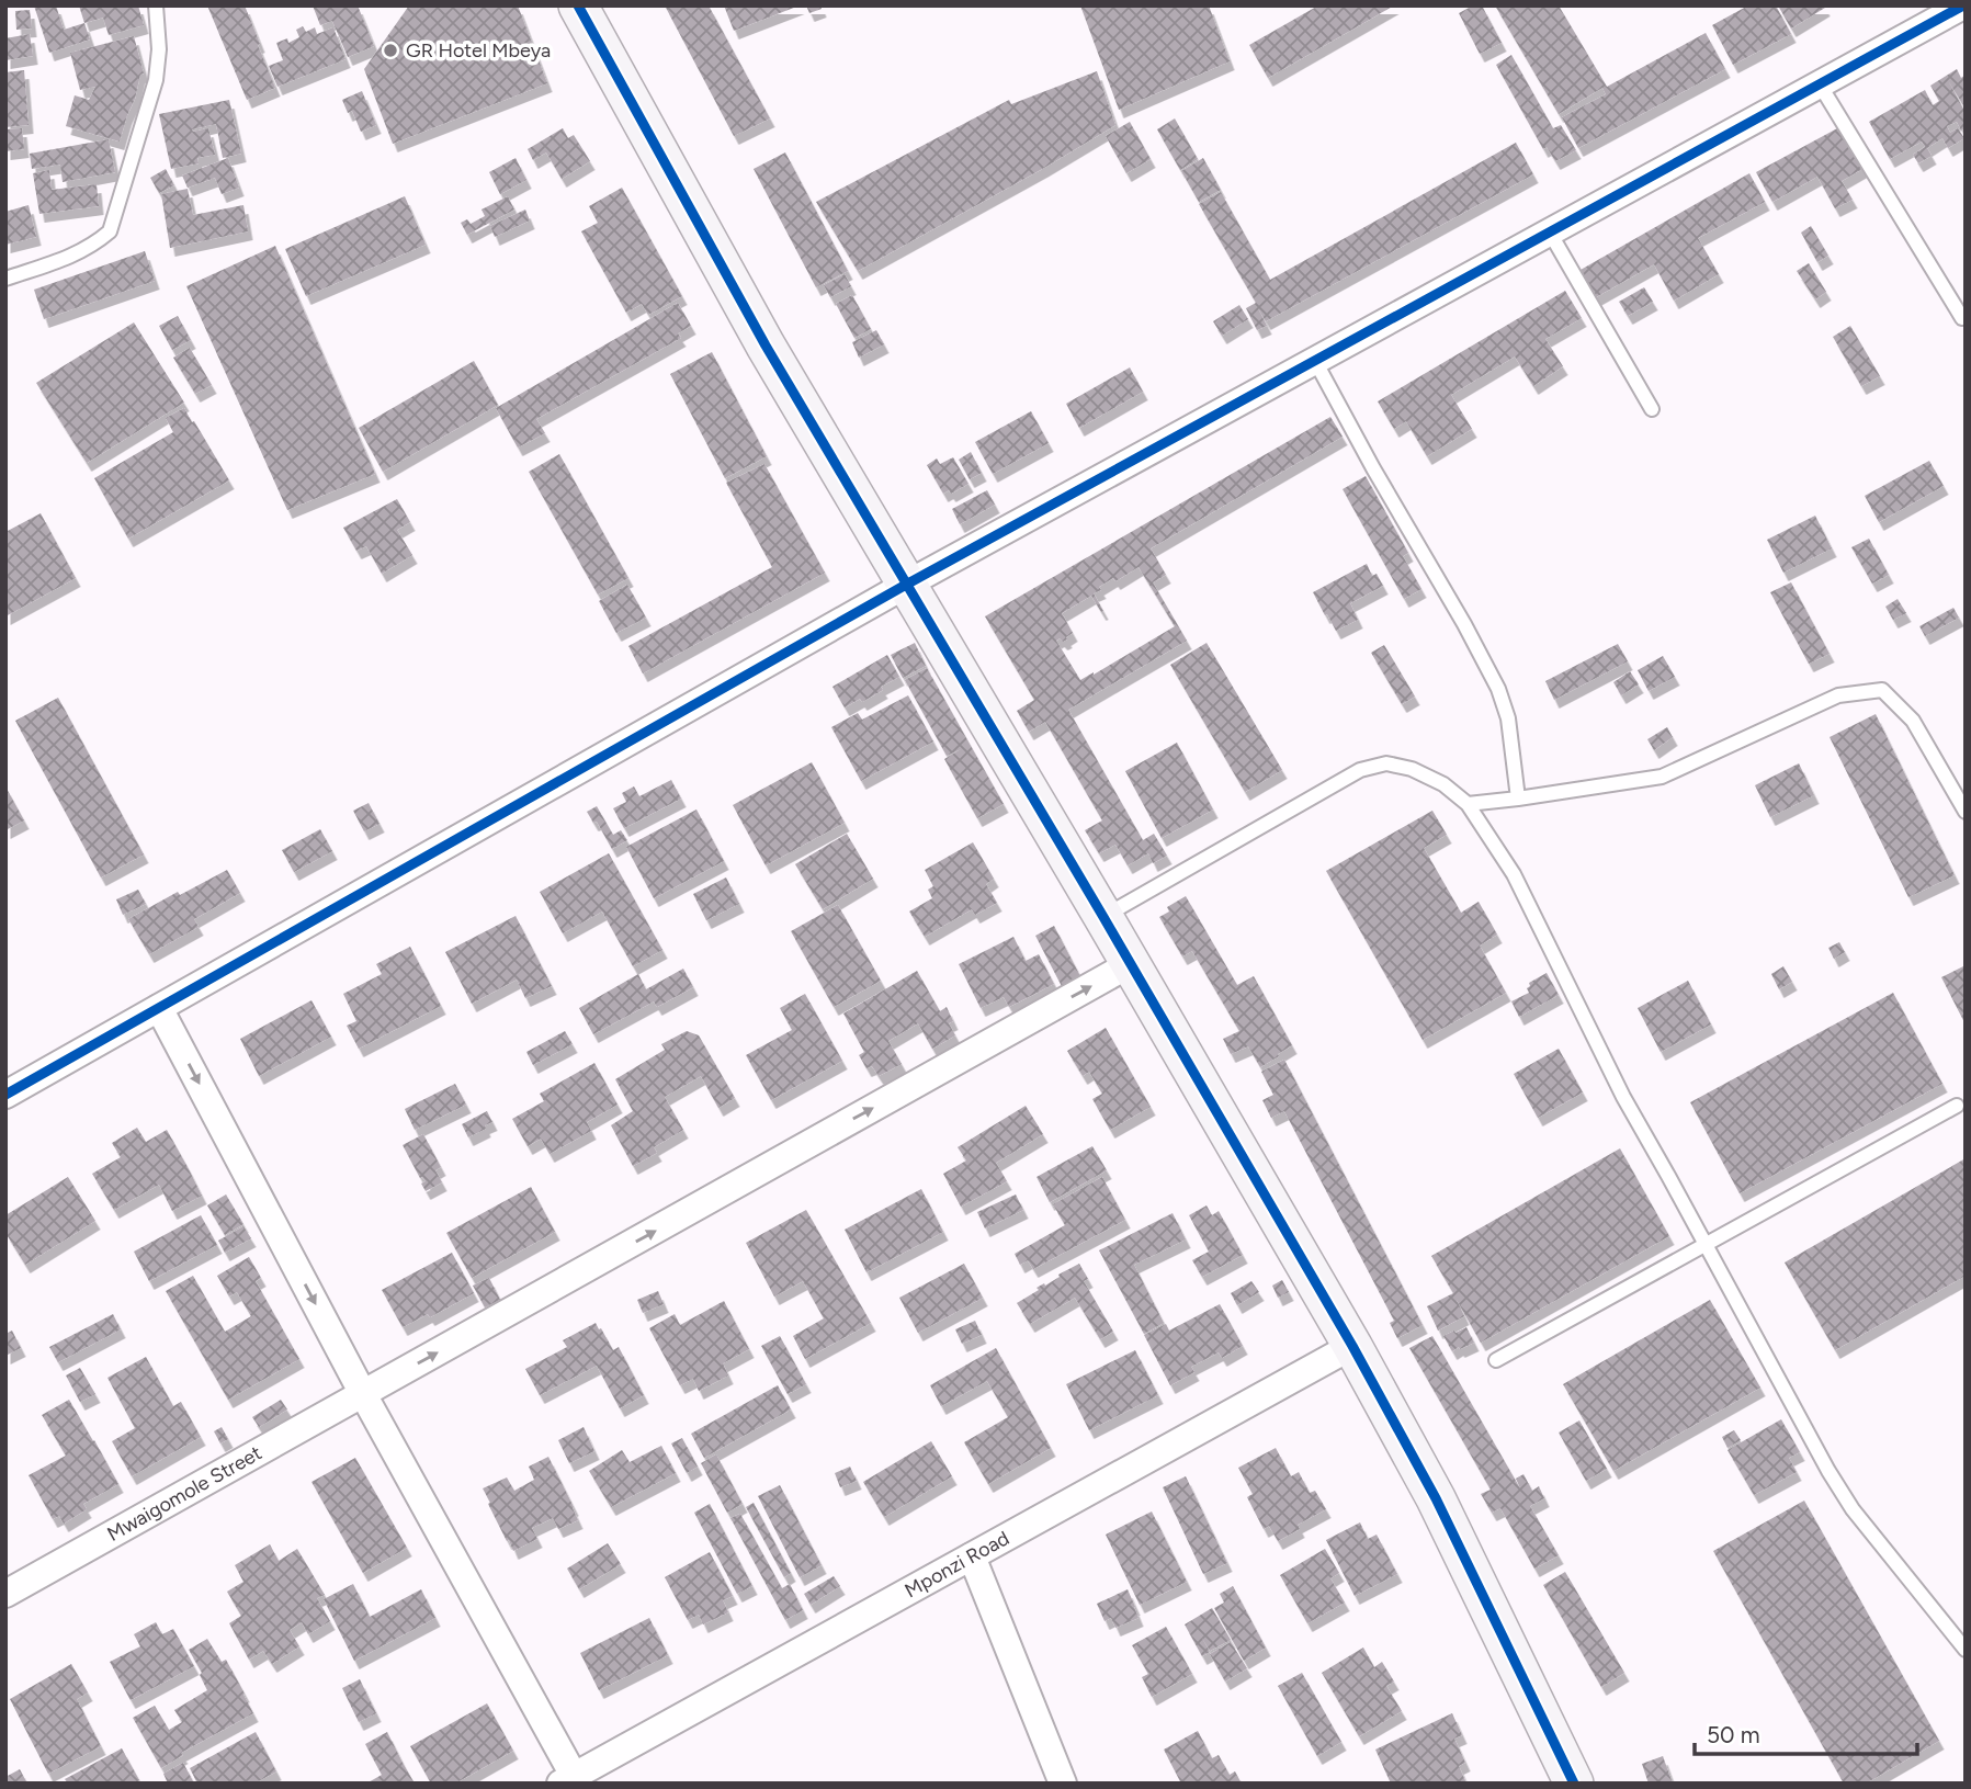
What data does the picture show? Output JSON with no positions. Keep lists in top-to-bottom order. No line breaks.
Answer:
{"streets":{"street":["Mwaigomole Street","Mponzi Road"]},"one_way":["Mwaigomole Street"],"places":["GR Hotel Mbeya"],"scale_bar":"50 m"}
